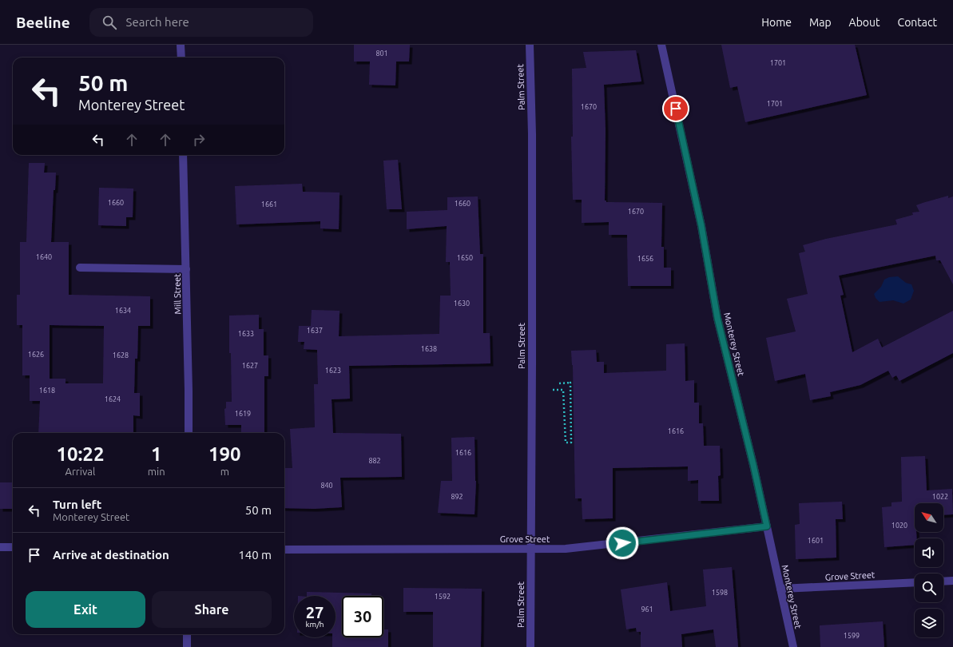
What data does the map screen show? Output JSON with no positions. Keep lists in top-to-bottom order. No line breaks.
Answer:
{"streets":{"street":["Palm Street","Mill Street","Monterey Street","Grove Street"]},"crossings":[["Palm Street","Grove Street"],["Monterey Street","Grove Street"]],"house_numbers":["801","1701","1701","1670","1660","1660","1661","1670","1640","1650","1656","1630","1634","1637","1633","1638","1626","1628","1627","1623","1618","1624","1619","1616","1616","882","840","892","1022","1020","1601","1598","1592","961","1599"],"north":"top left","page":{"header":"Beeline","search":"Search here","nav":["Home","Map","About","Contact"],"turn":["50 m","Monterey Street"],"eta":["10:22","Arrival","1","min","190","m"],"list":[{"name":"Turn left","note":"Monterey Street","value":"50 m"},{"name":"Arrive at destination","value":"140 m"}],"buttons":["Exit","Share"],"speed":"27 km/h","limit":"30"}}
